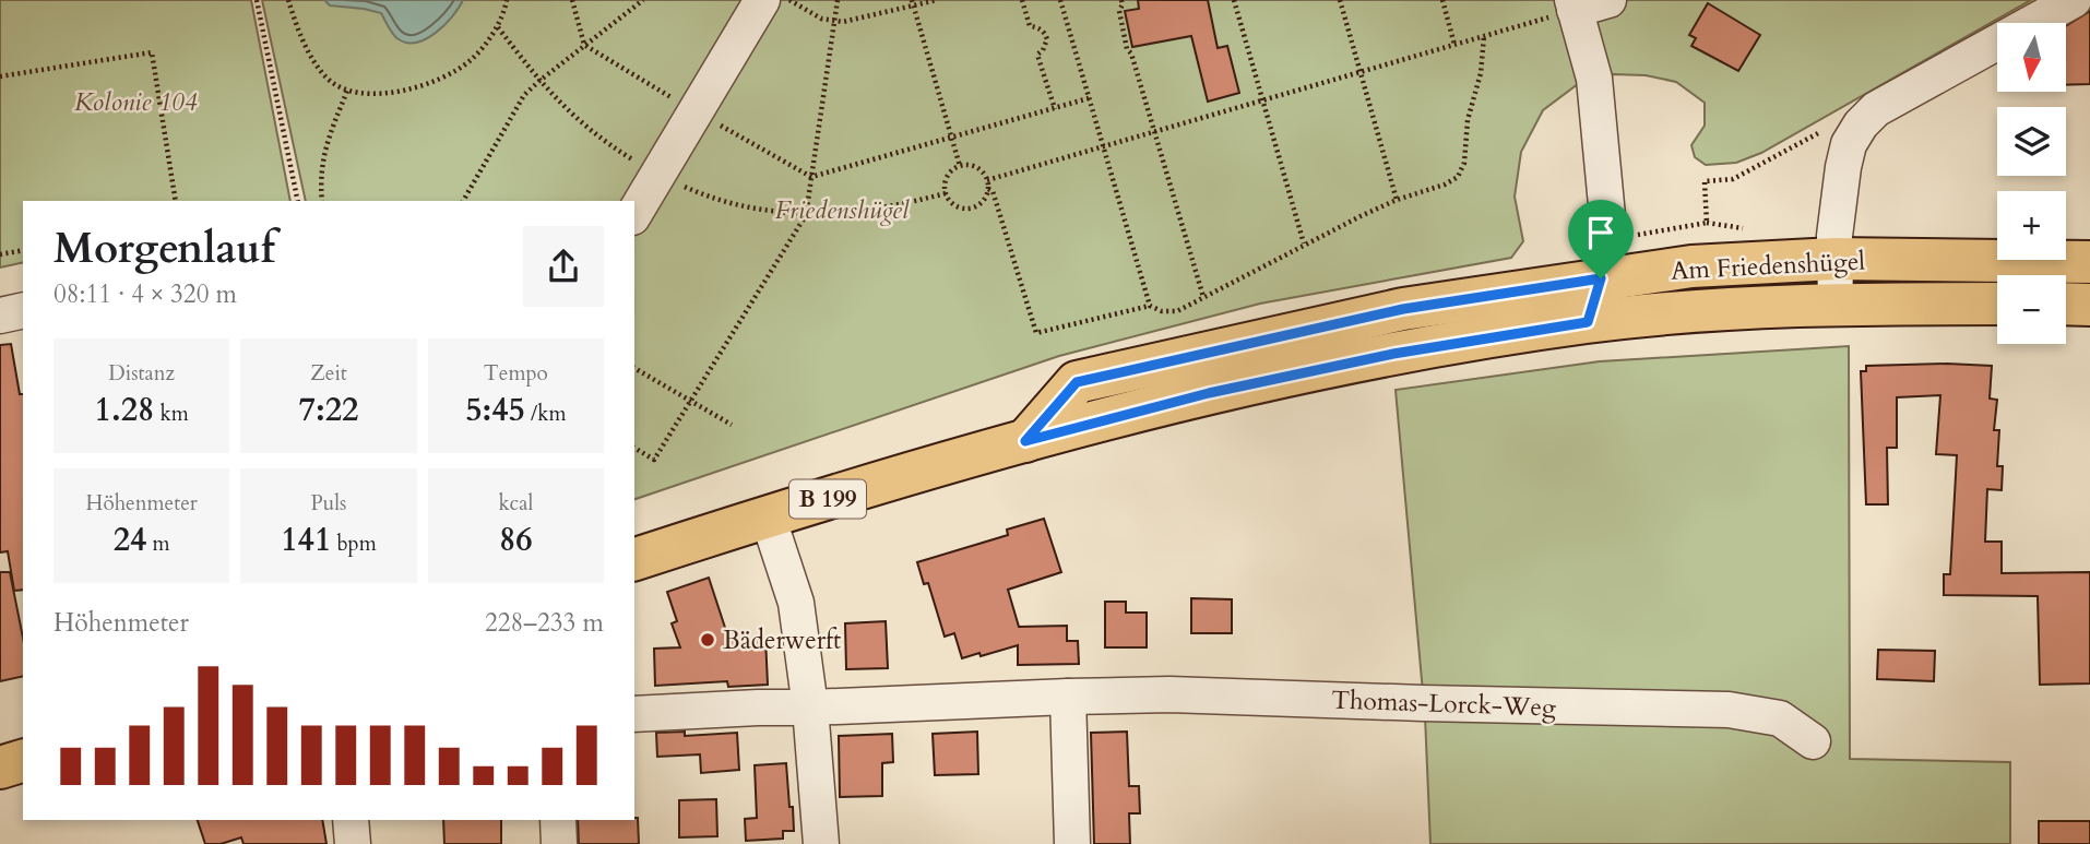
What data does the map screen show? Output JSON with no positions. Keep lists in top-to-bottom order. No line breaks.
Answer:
{"streets":{"main road":["Am Friedenshügel","B 199"],"street":["Thomas-Lorck-Weg"]},"parks":["Kolonie 104","Friedenshügel"],"places":["Bäderwerft"],"north":"bottom","page":{"map_buttons":["+","−"],"heading":["Morgenlauf","08:11 · 4 × 320 m"],"stats":[["Distanz","1.28 km"],["Zeit","7:22"],["Tempo","5:45 /km"],["Höhenmeter","24 m"],["Puls","141 bpm"],["kcal","86"]],"chart":["Höhenmeter","228–233 m"]}}
